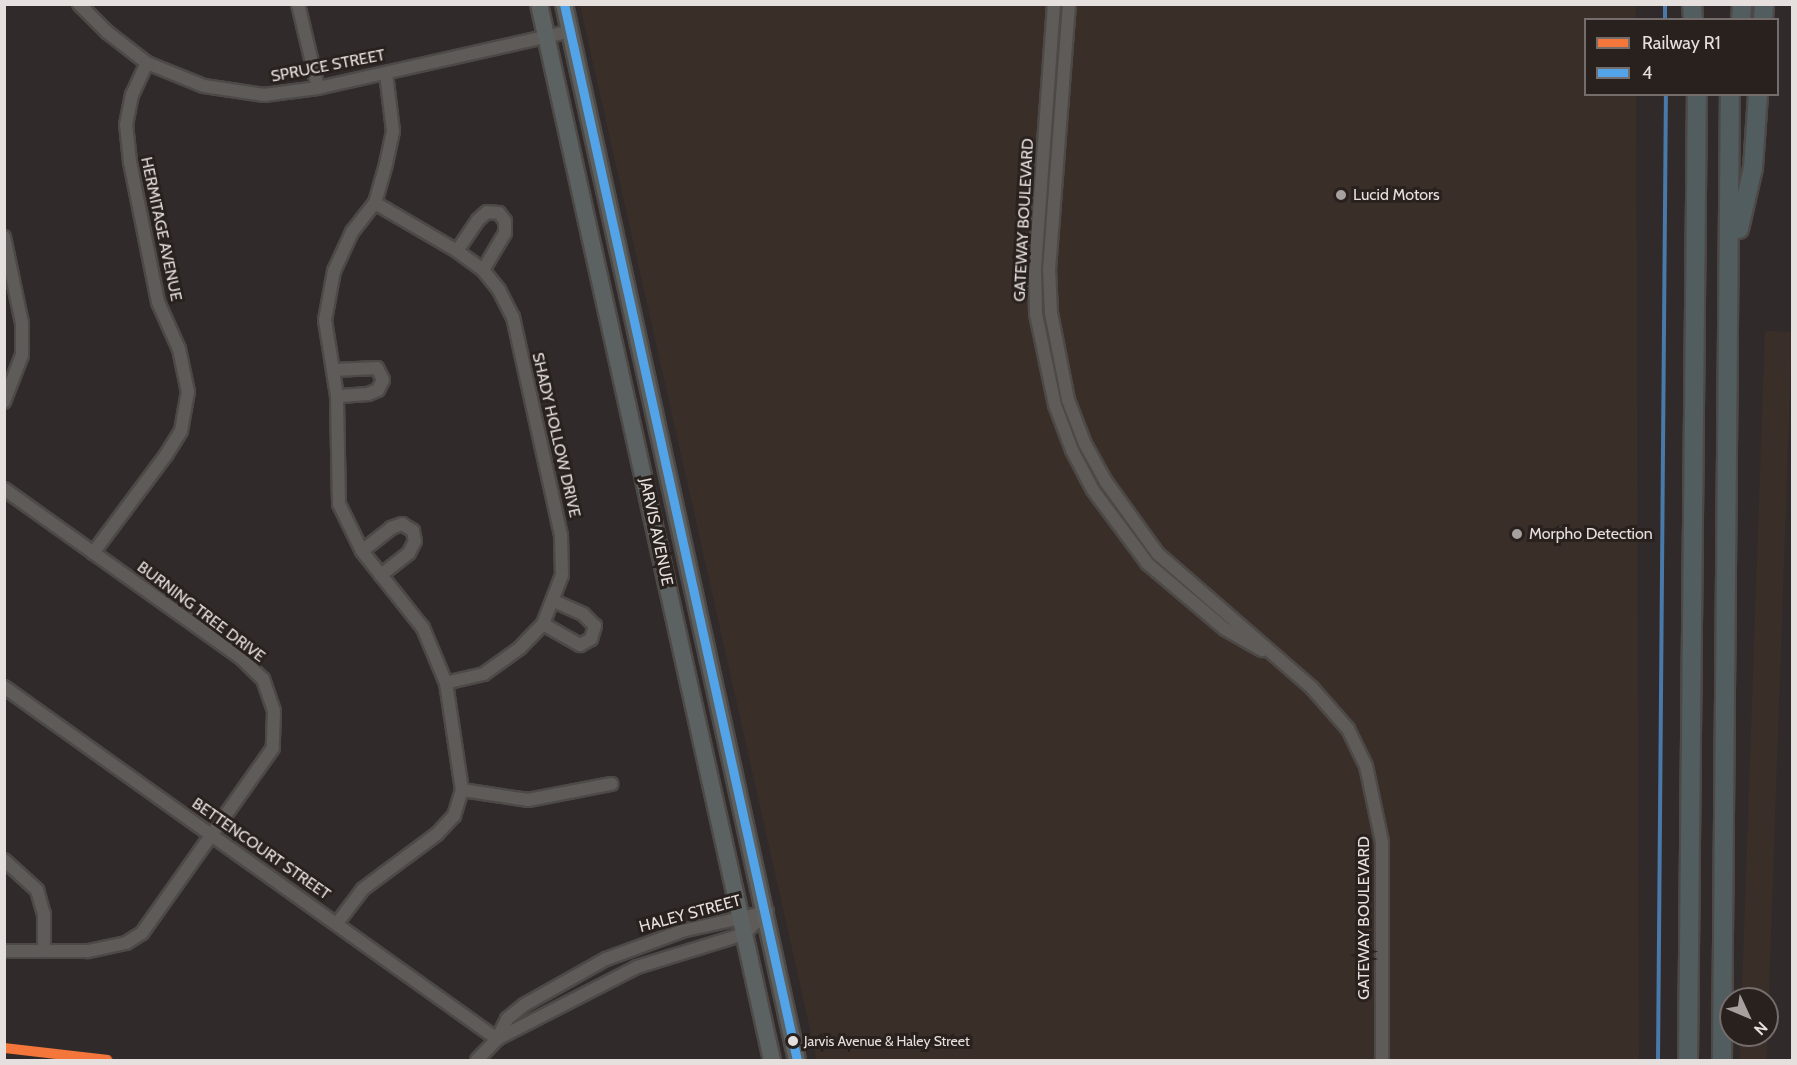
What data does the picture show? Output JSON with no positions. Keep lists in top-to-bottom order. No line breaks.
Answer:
{"streets":{"main road":["JARVIS AVENUE"],"street":["SPRUCE STREET","GATEWAY BOULEVARD","HERMITAGE AVENUE","SHADY HOLLOW DRIVE","BURNING TREE DRIVE","BETTENCOURT STREET","HALEY STREET"]},"crossings":[["SPRUCE STREET","HERMITAGE AVENUE"],["SPRUCE STREET","JARVIS AVENUE"],["HERMITAGE AVENUE","BURNING TREE DRIVE"],["JARVIS AVENUE","HALEY STREET"],["BURNING TREE DRIVE","BETTENCOURT STREET"],["BETTENCOURT STREET","HALEY STREET"]],"places":["Lucid Motors","Morpho Detection","Jarvis Avenue & Haley Street"],"lines":["transit line 4","rail line R1"],"legend":["Railway R1","4"],"north":"bottom right"}
